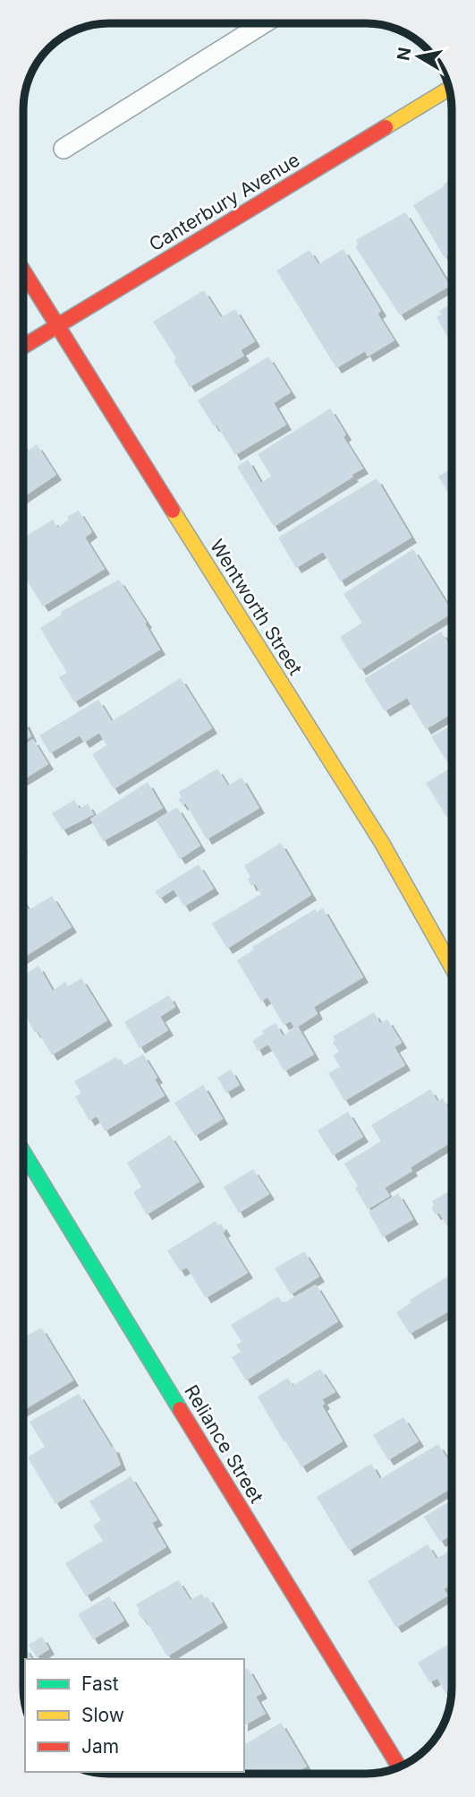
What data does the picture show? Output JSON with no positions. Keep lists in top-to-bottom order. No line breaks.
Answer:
{"streets":{"street":["Canterbury Avenue","Wentworth Street","Reliance Street"]},"crossings":[["Canterbury Avenue","Wentworth Street"]],"legend":["Fast","Slow","Jam"],"north":"left"}
